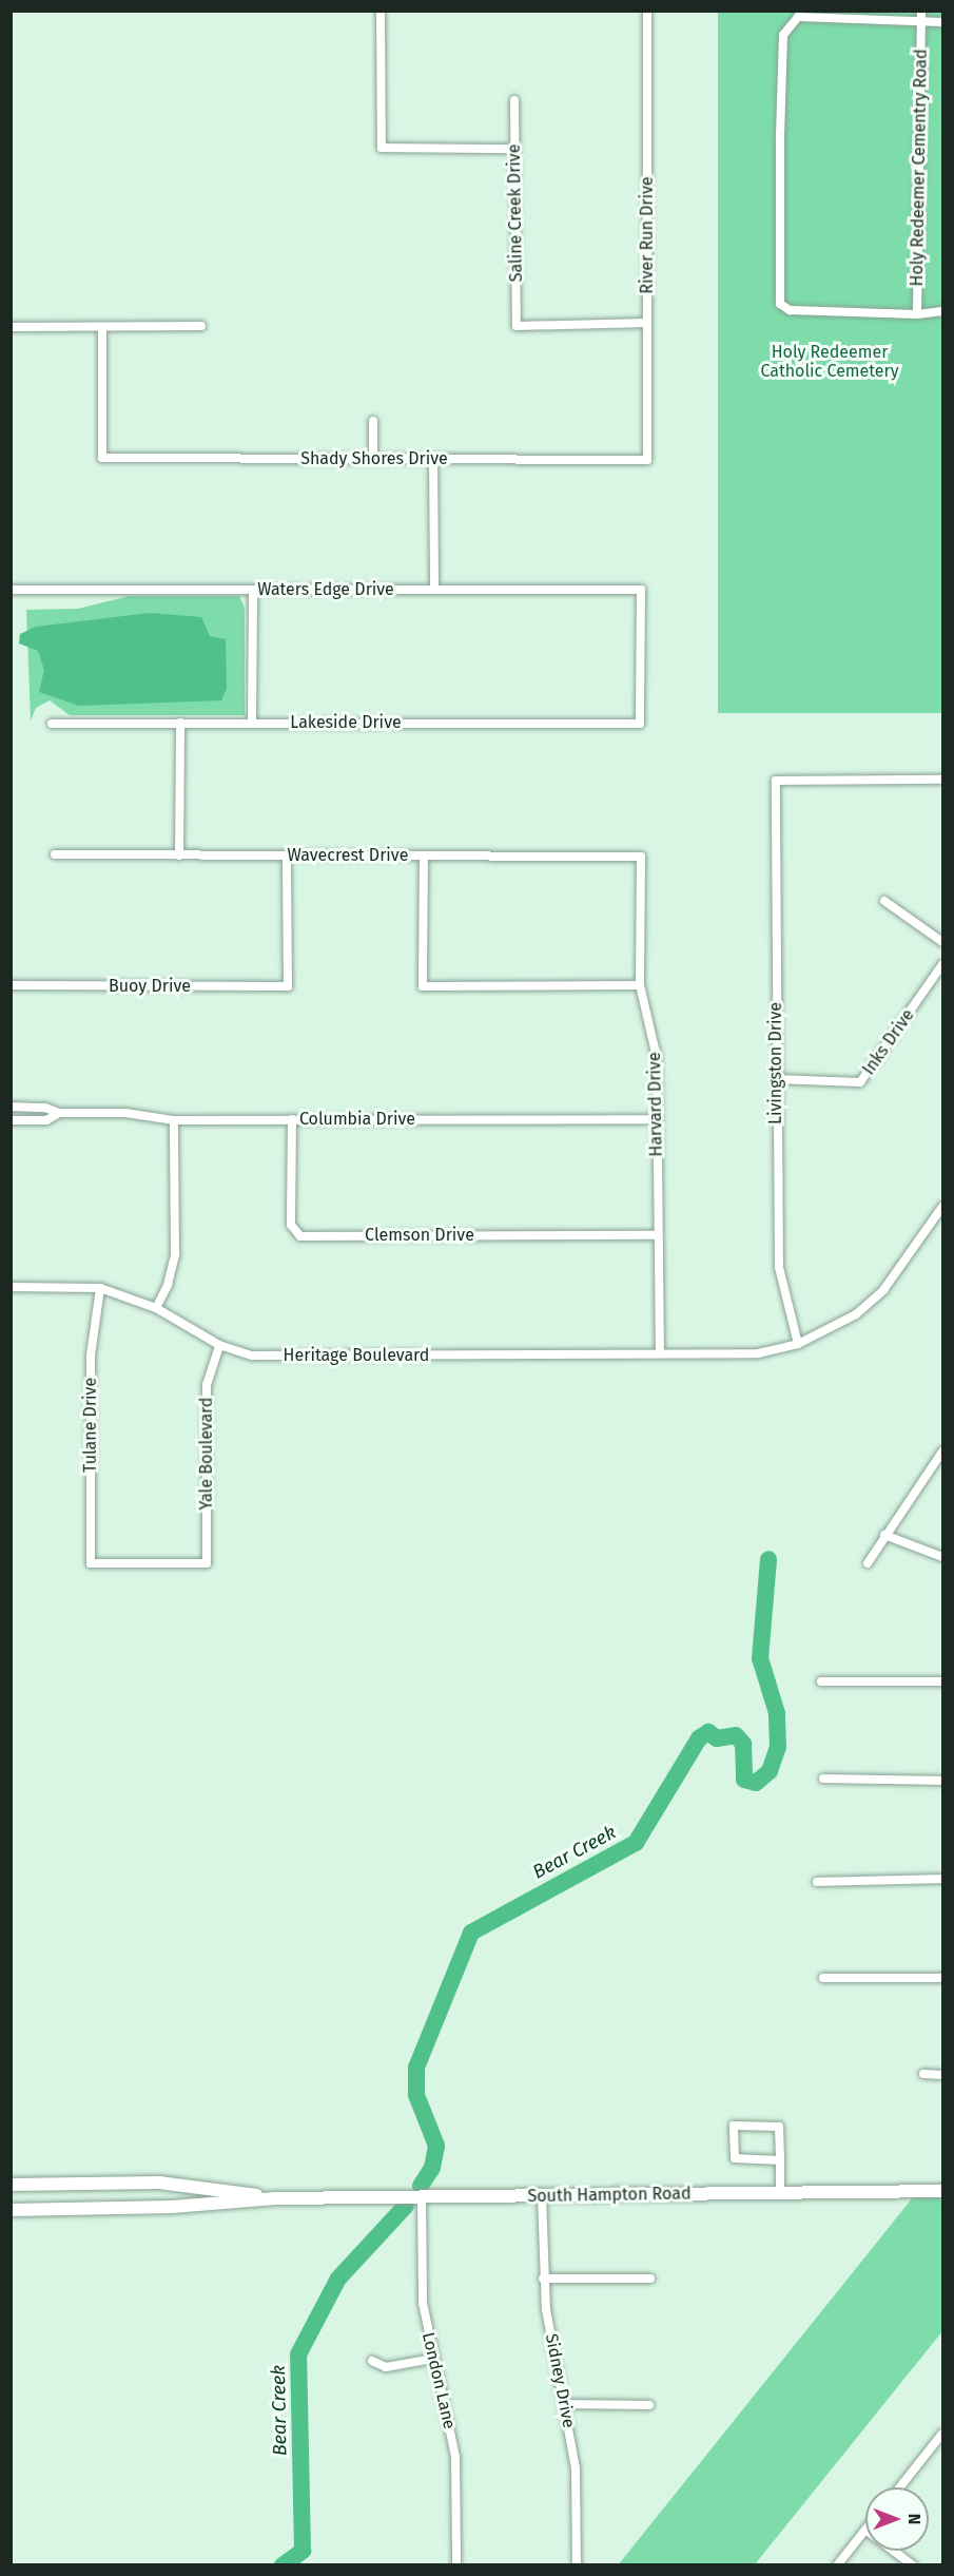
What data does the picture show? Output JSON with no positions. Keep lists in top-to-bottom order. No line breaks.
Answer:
{"streets":{"main road":["South Hampton Road"],"street":["Holy Redeemer Cementry Road","Saline Creek Drive","River Run Drive","Shady Shores Drive","Waters Edge Drive","Lakeside Drive","Wavecrest Drive","Buoy Drive","Inks Drive","Livingston Drive","Harvard Drive","Columbia Drive","Clemson Drive","Heritage Boulevard","Tulane Drive","Yale Boulevard","London Lane","Sidney Drive"]},"crossings":[["Saline Creek Drive","River Run Drive"],["River Run Drive","Shady Shores Drive"],["Waters Edge Drive","Lakeside Drive"],["Wavecrest Drive","Buoy Drive"],["Wavecrest Drive","Harvard Drive"],["Inks Drive","Livingston Drive"],["Livingston Drive","Heritage Boulevard"],["Harvard Drive","Columbia Drive"],["Harvard Drive","Clemson Drive"],["Harvard Drive","Heritage Boulevard"],["Columbia Drive","Clemson Drive"],["Heritage Boulevard","Tulane Drive"],["Heritage Boulevard","Yale Boulevard"],["Tulane Drive","Yale Boulevard"],["South Hampton Road","London Lane"],["South Hampton Road","Sidney Drive"]],"water":["Bear Creek"],"parks":["Holy Redeemer Catholic Cemetery"],"north":"right"}
